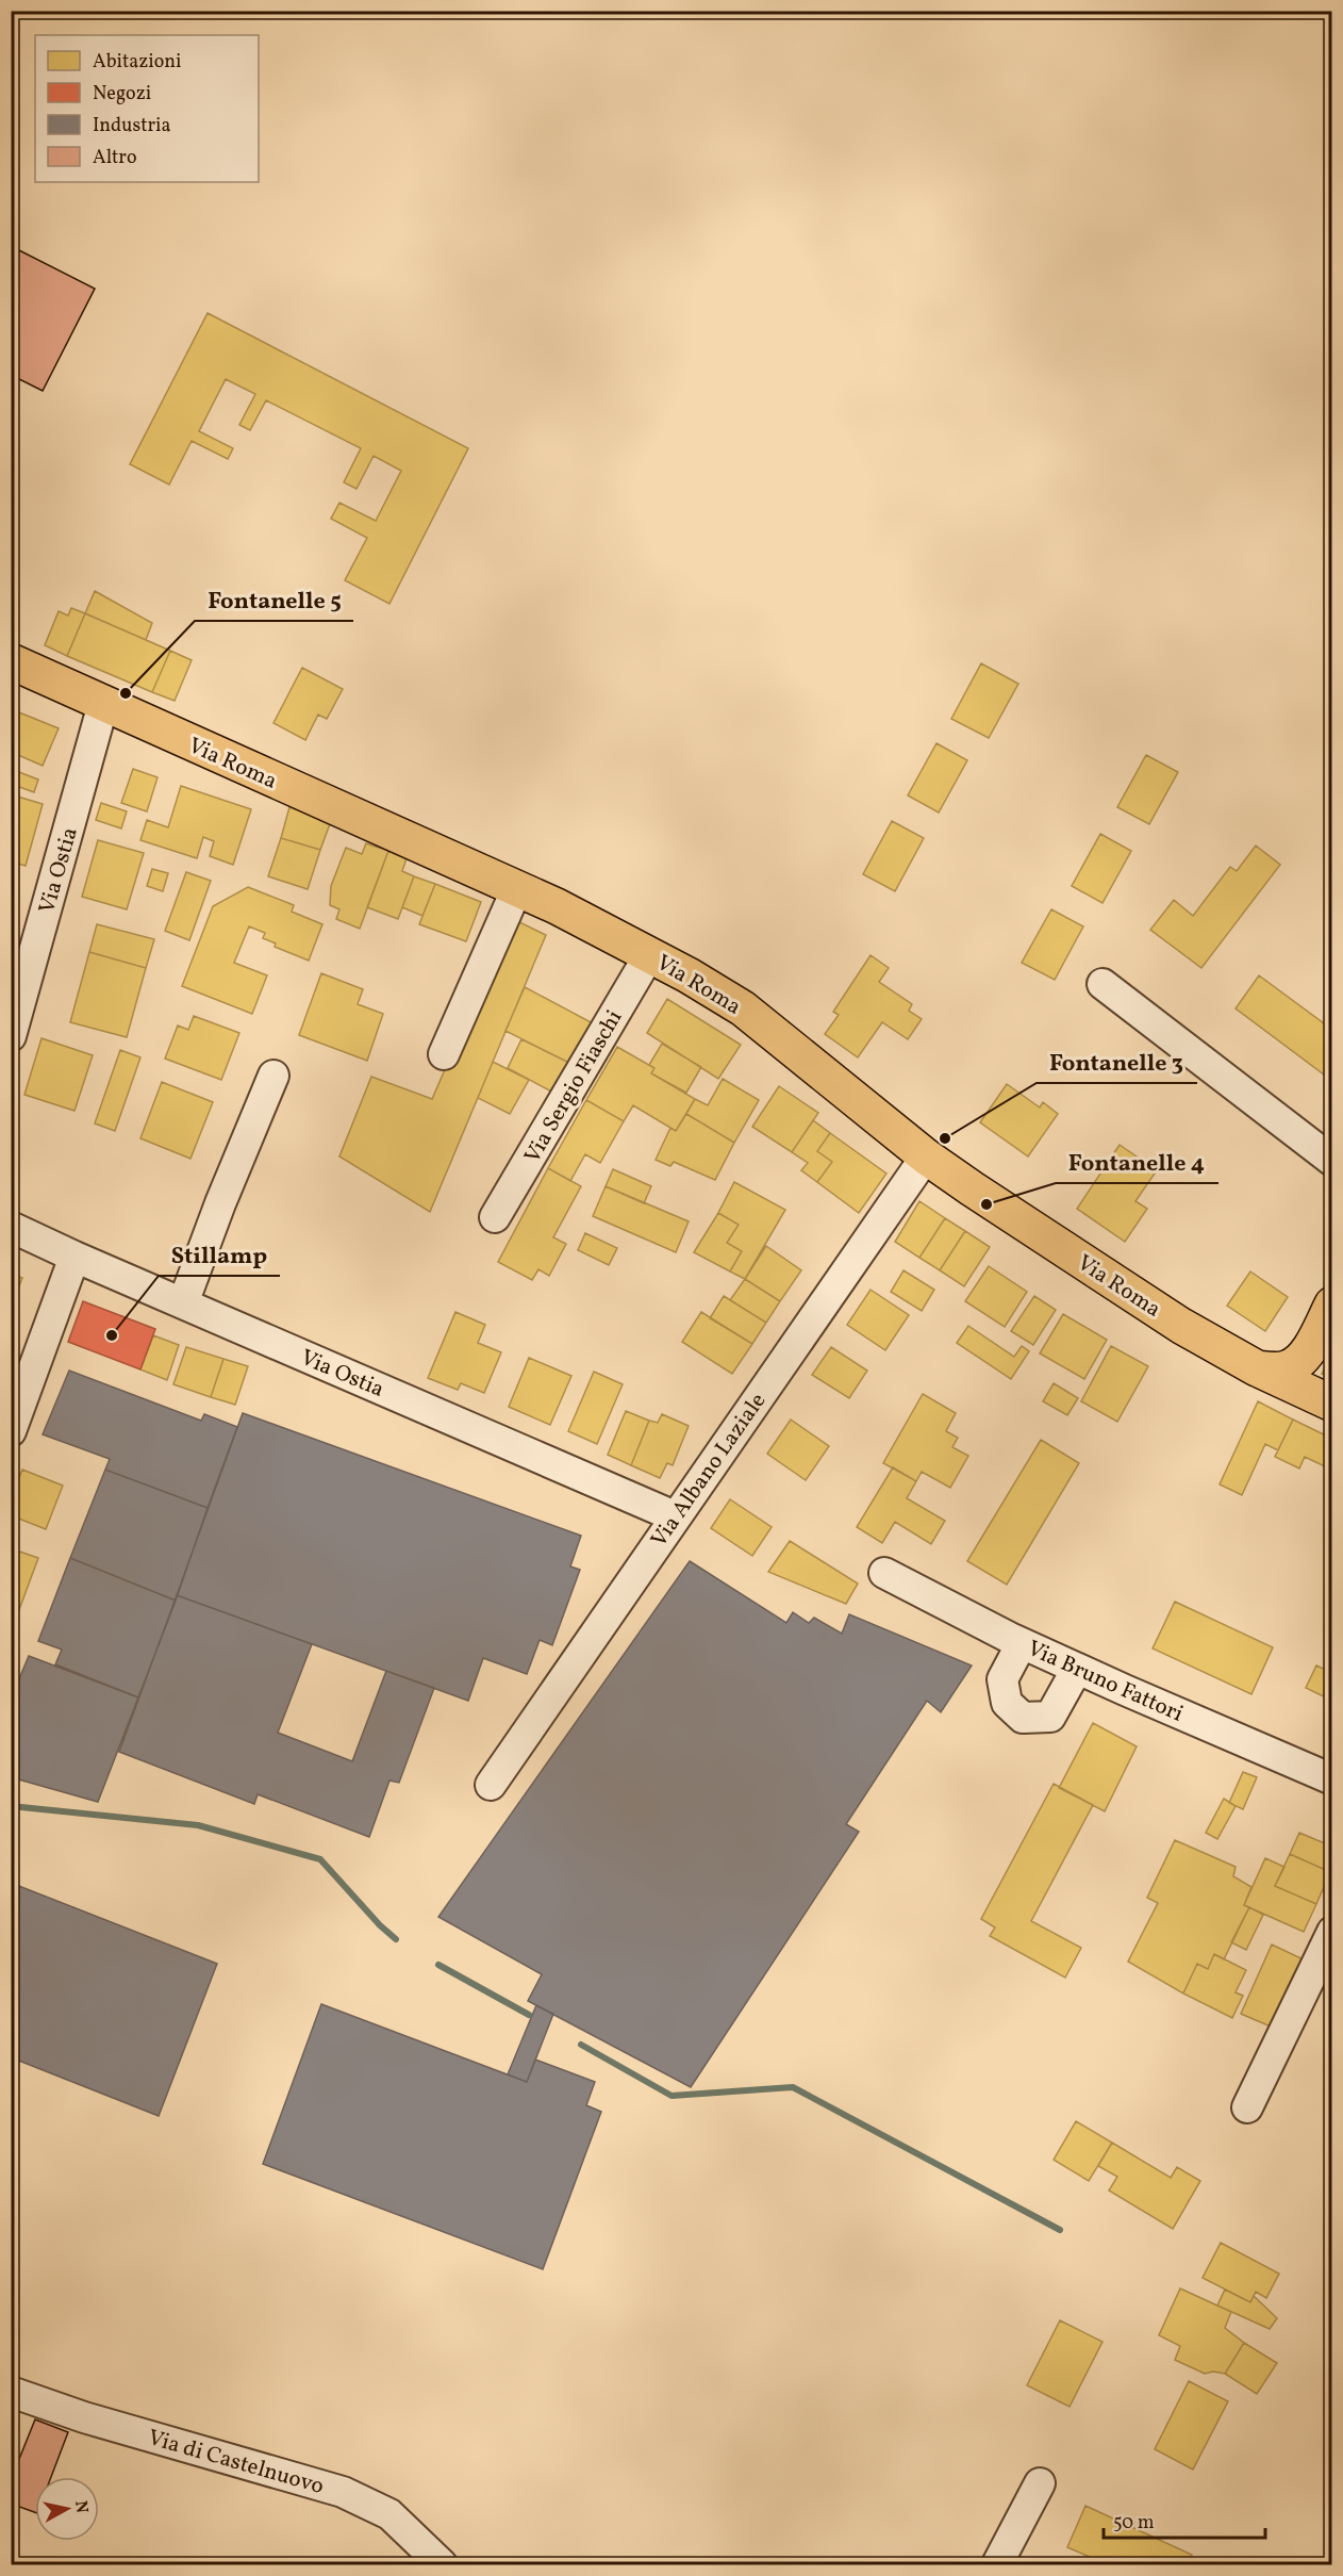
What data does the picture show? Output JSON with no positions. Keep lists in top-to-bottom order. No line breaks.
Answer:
{"streets":{"main road":["Via Roma"],"street":["Via Ostia","Via Sergio Fiaschi","Via Albano Laziale","Via Bruno Fattori","Via di Castelnuovo"]},"crossings":[["Via Roma","Via Ostia"],["Via Roma","Via Sergio Fiaschi"],["Via Roma","Via Albano Laziale"],["Via Ostia","Via Albano Laziale"]],"places":["Fontanelle 5","Fontanelle 3","Fontanelle 4","Stillamp"],"legend":["Abitazioni","Negozi","Industria","Altro"],"scale_bar":"50 m","north":"right"}
